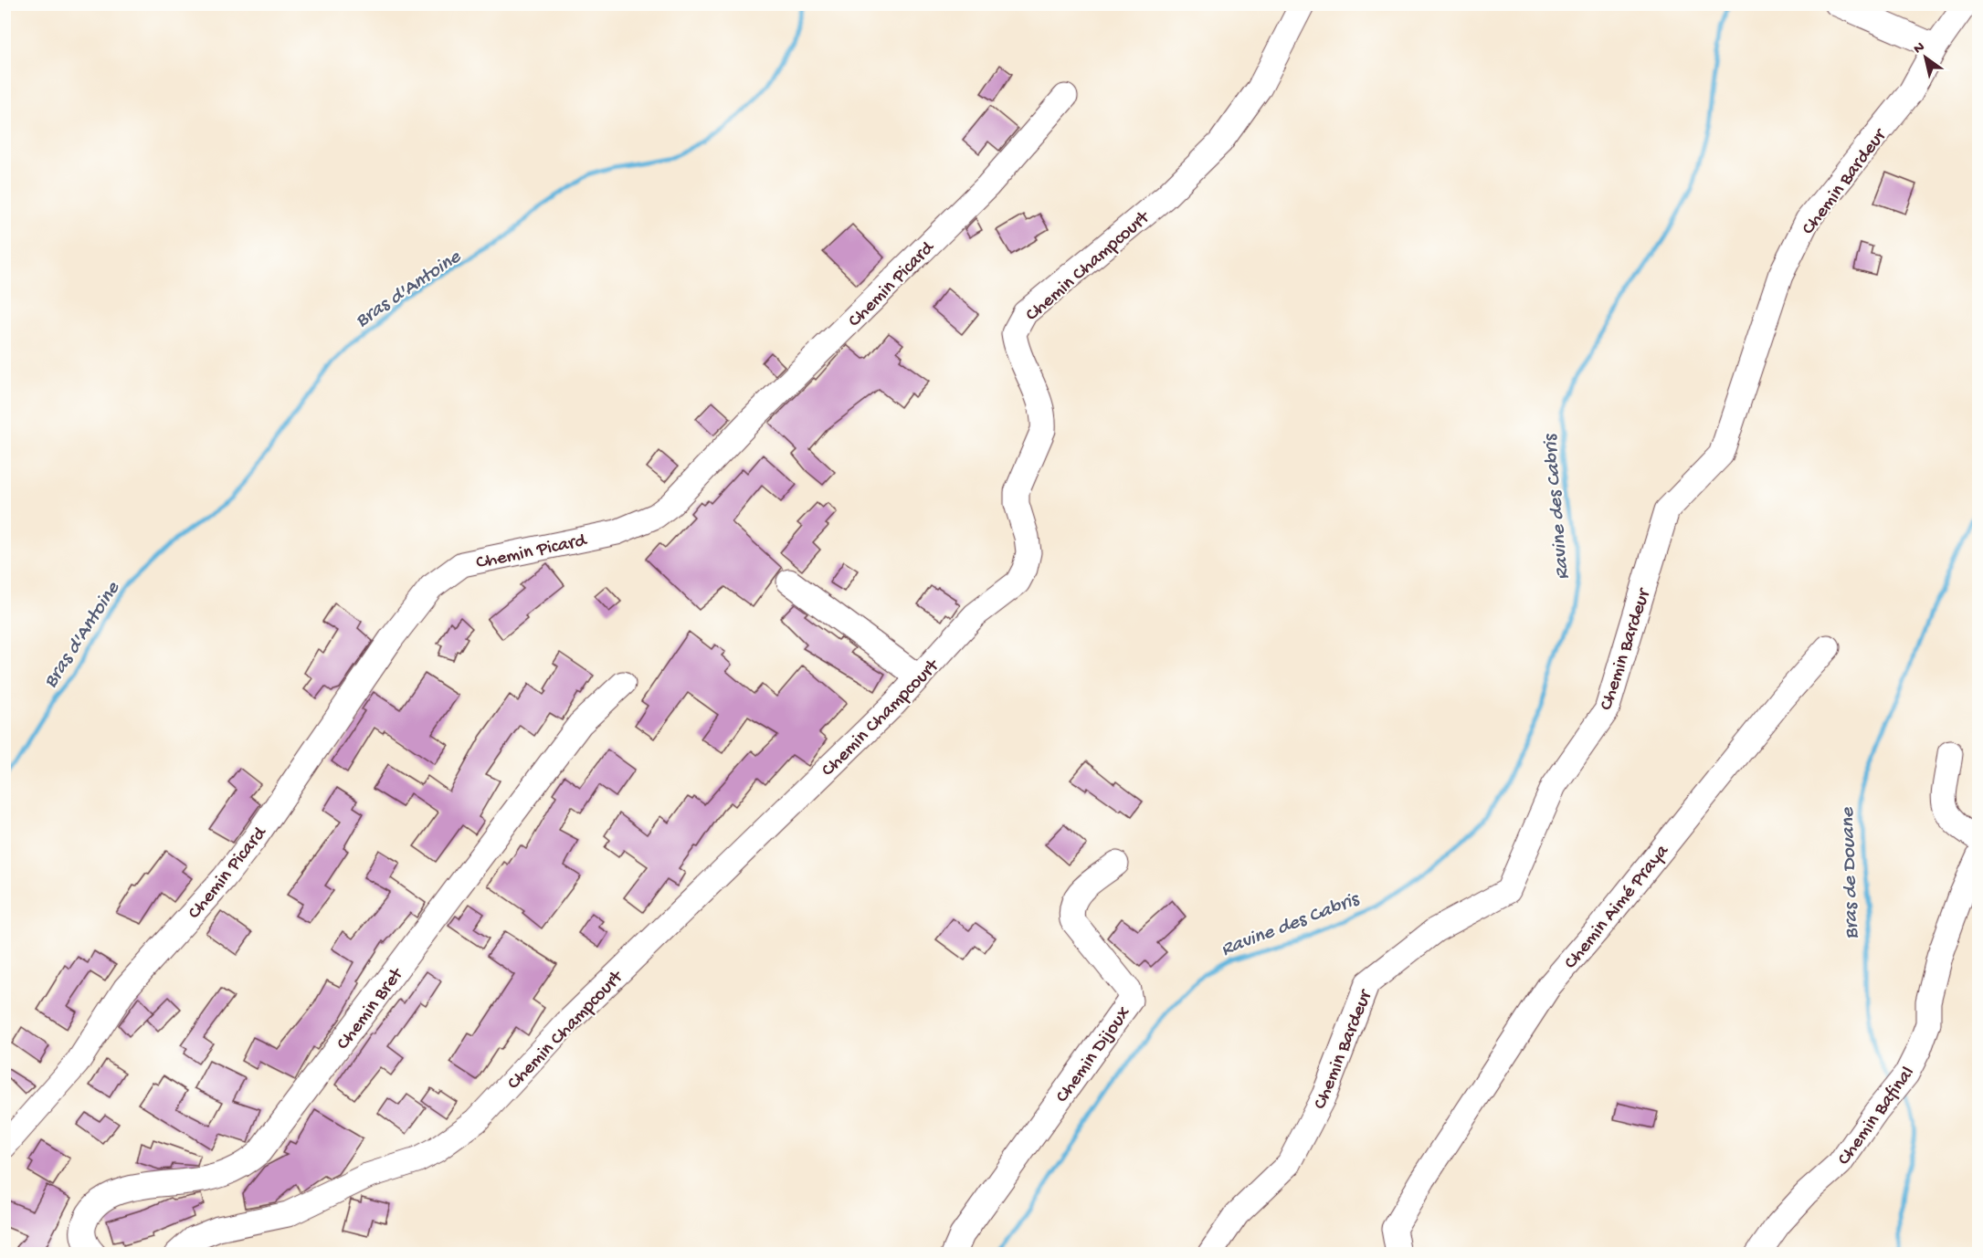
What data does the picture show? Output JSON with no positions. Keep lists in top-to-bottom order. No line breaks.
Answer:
{"streets":{"street":["Chemin Bardeur","Chemin Champcourt","Chemin Picard","Chemin Aimé Praya","Chemin Bret","Chemin Dijoux","Chemin Bafinal"]},"water":["Bras d'Antoine","Ravine des Cabris","Bras de Douane"],"north":"top left"}
